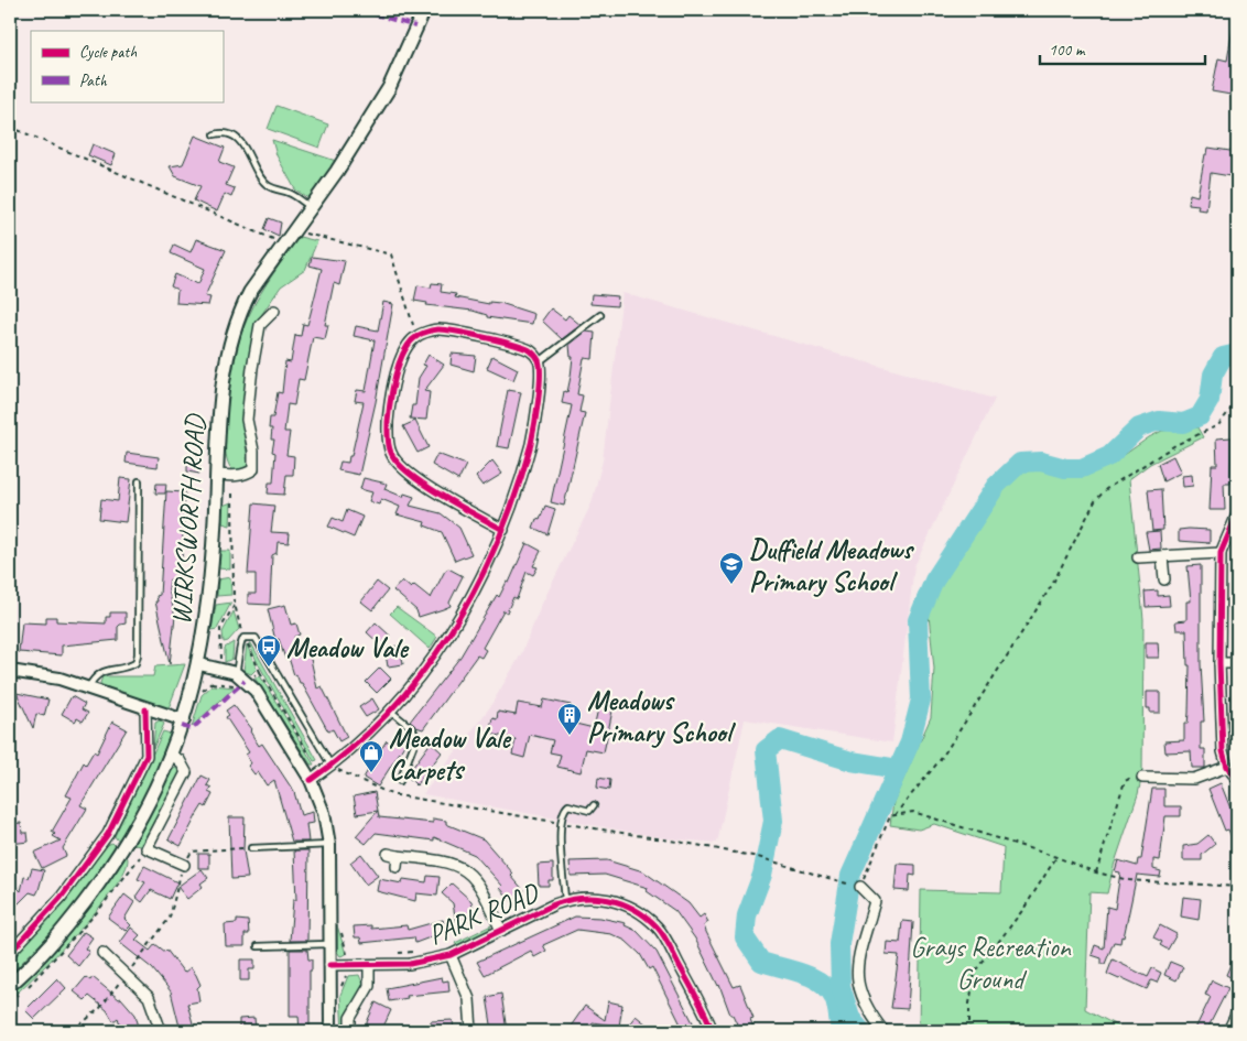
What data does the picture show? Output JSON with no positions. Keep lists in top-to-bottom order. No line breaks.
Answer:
{"streets":{"main road":["WIRKSWORTH ROAD"],"street":["PARK ROAD"]},"parks":["Grays Recreation Ground"],"places":{"school or university":["Duffield Meadows Primary School"],"bus stop":["Meadow Vale"],"building":["Meadows Primary School"],"shop":["Meadow Vale Carpets"]},"legend":["Cycle path","Path"],"scale_bar":"100 m"}
